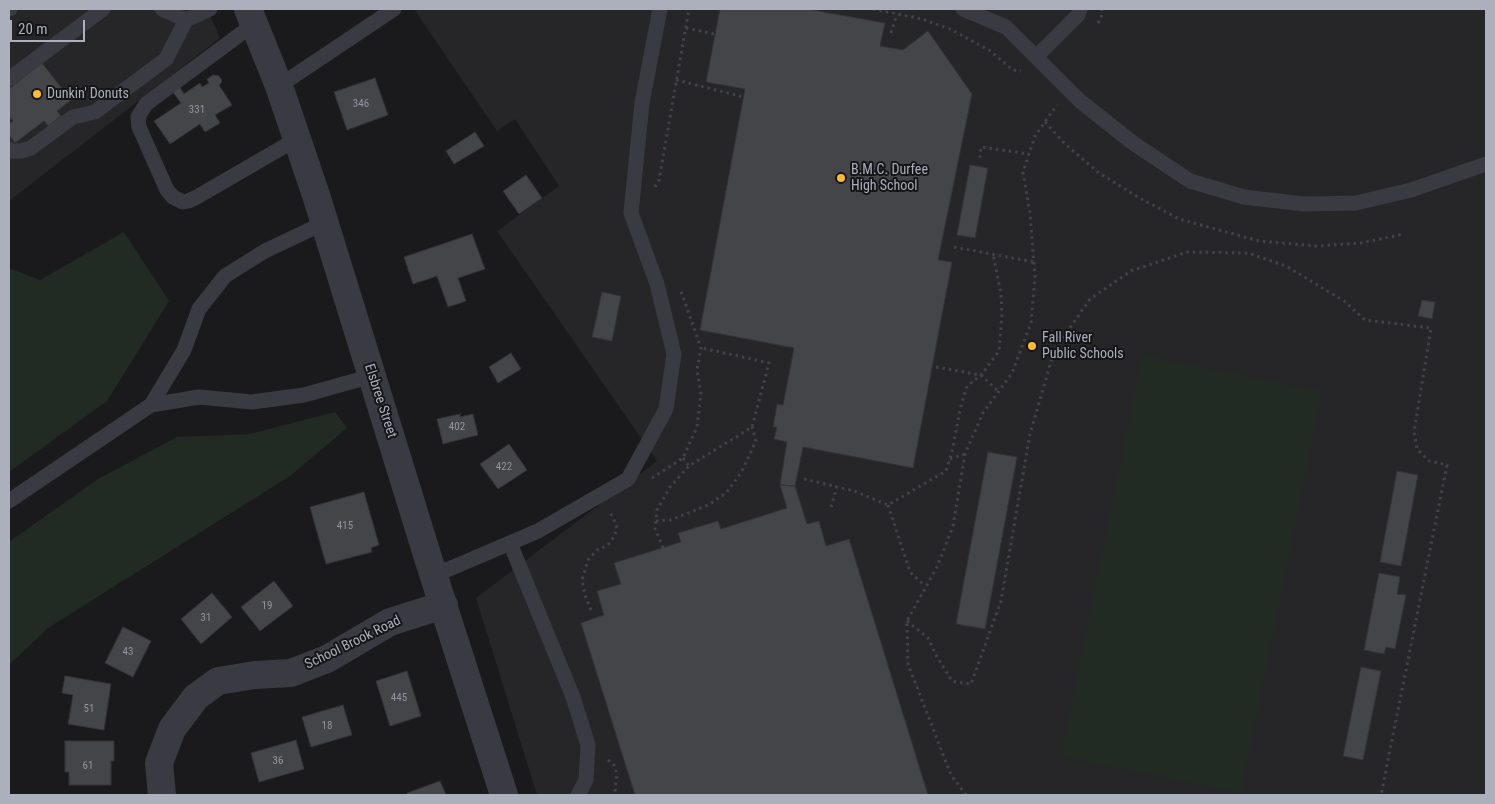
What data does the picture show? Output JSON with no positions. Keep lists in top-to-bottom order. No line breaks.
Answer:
{"streets":{"street":["Elsbree Street","School Brook Road"]},"crossings":[["Elsbree Street","School Brook Road"]],"places":["Dunkin' Donuts","B.M.C. Durfee High School","Fall River Public Schools"],"house_numbers":["346","331","402","422","415","19","31","43","445","51","18","36","61"],"scale_bar":"20 m"}
